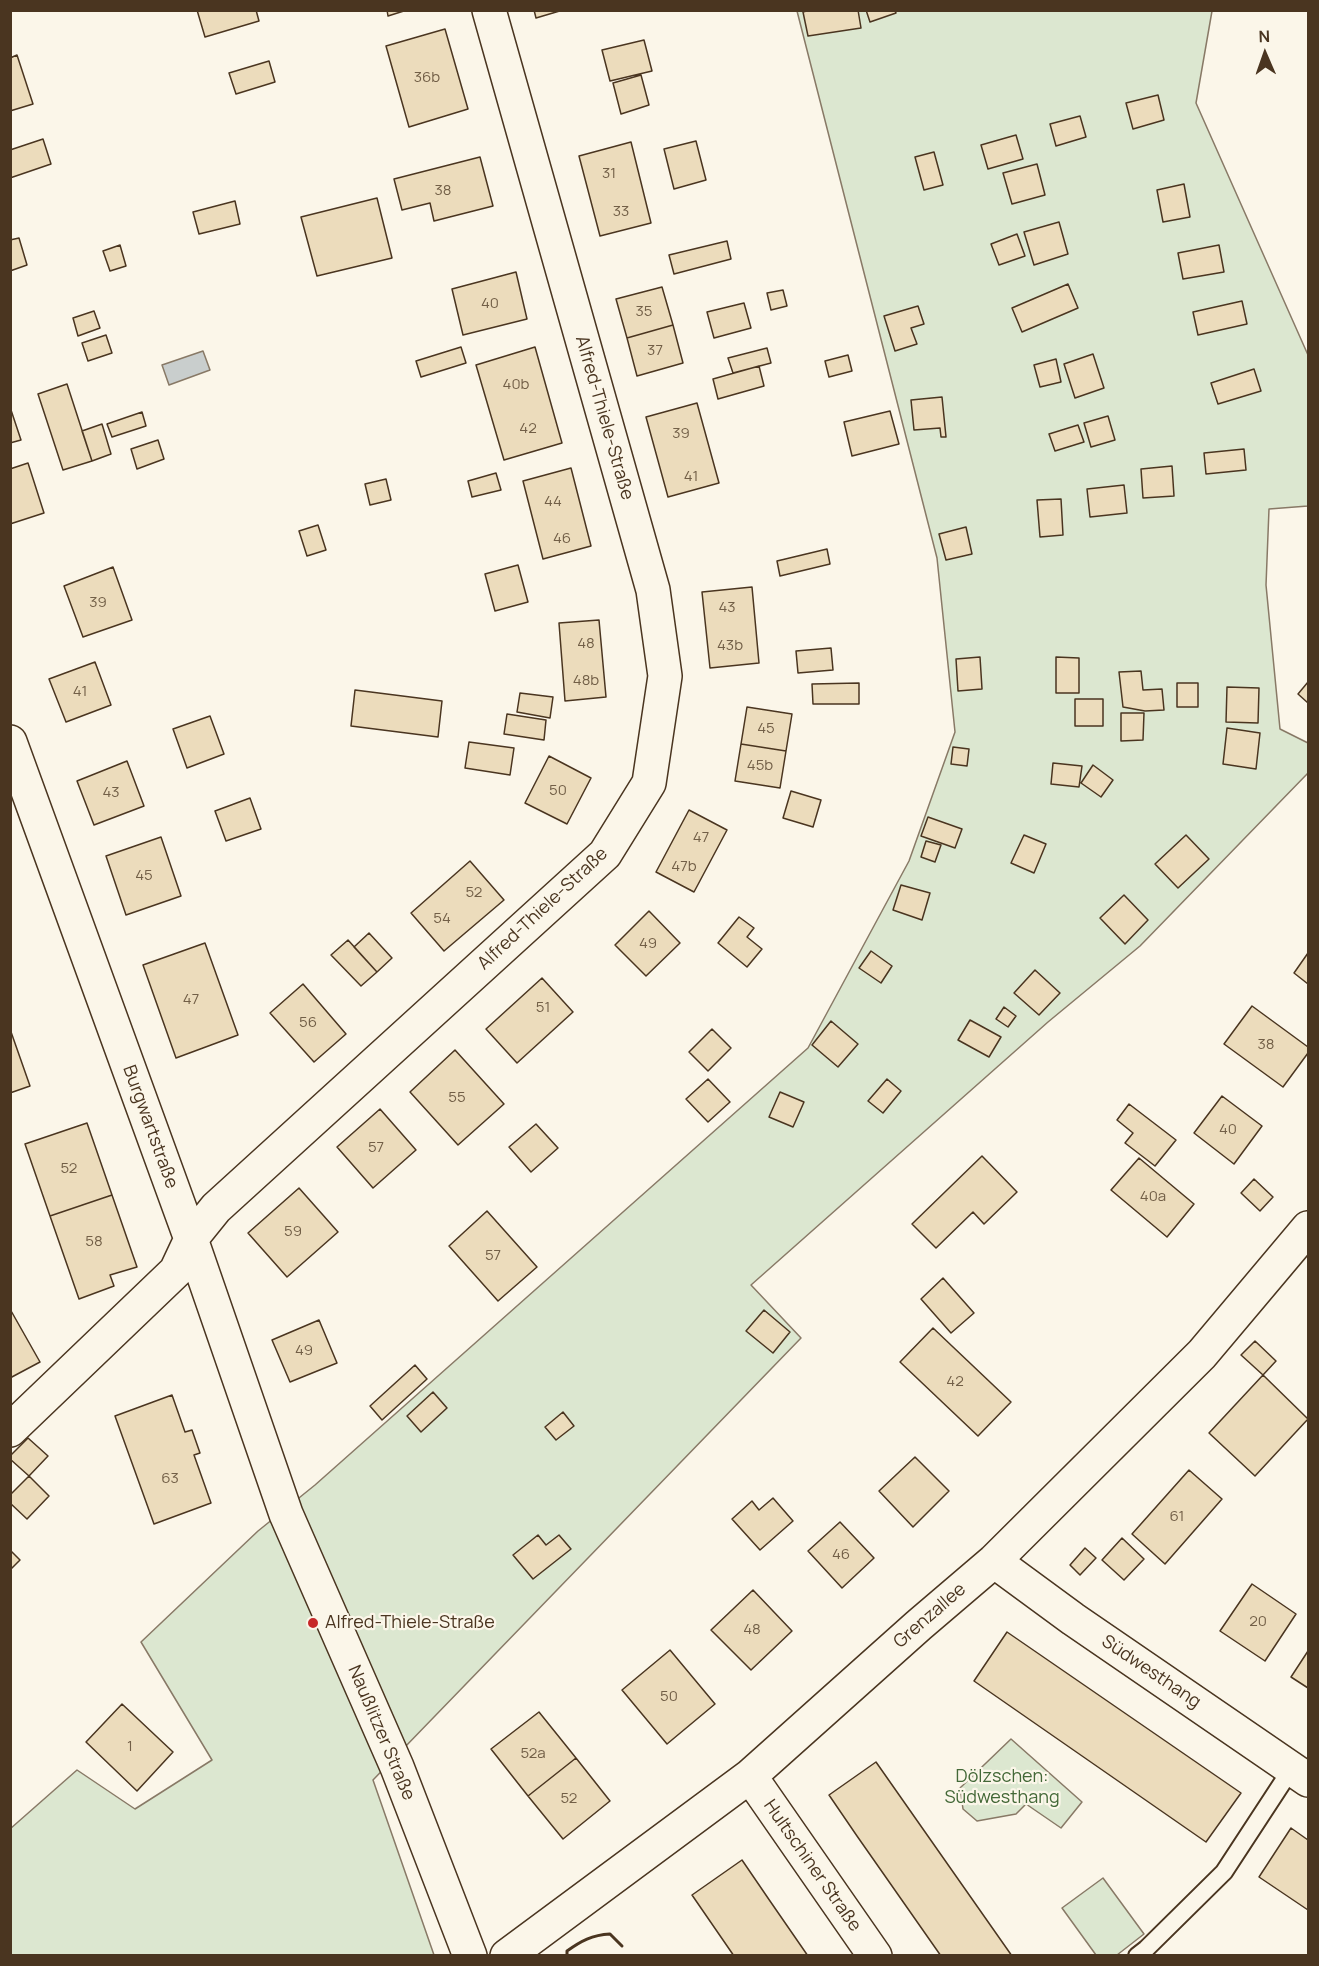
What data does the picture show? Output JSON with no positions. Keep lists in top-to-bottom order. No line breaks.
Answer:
{"streets":{"street":["Alfred-Thiele-Straße","Burgwartstraße","Grenzallee","Südwesthang","Naußlitzer Straße","Hultschiner Straße"]},"crossings":[["Alfred-Thiele-Straße","Burgwartstraße"],["Burgwartstraße","Naußlitzer Straße"],["Grenzallee","Südwesthang"],["Grenzallee","Hultschiner Straße"]],"parks":["Dölzschen: Südwesthang"],"places":["Alfred-Thiele-Straße"],"house_numbers":["36b","31","38","33","40","35","37","40b","42","39","41","44","46","39","43","48","43b","48b","41","45","45b","50","43","47","47b","45","52","54","49","47","51","56","38","55","40","57","52","40a","59","58","57","49","42","63","61","46","20","48","50","1","52a","52"],"north":"top"}
